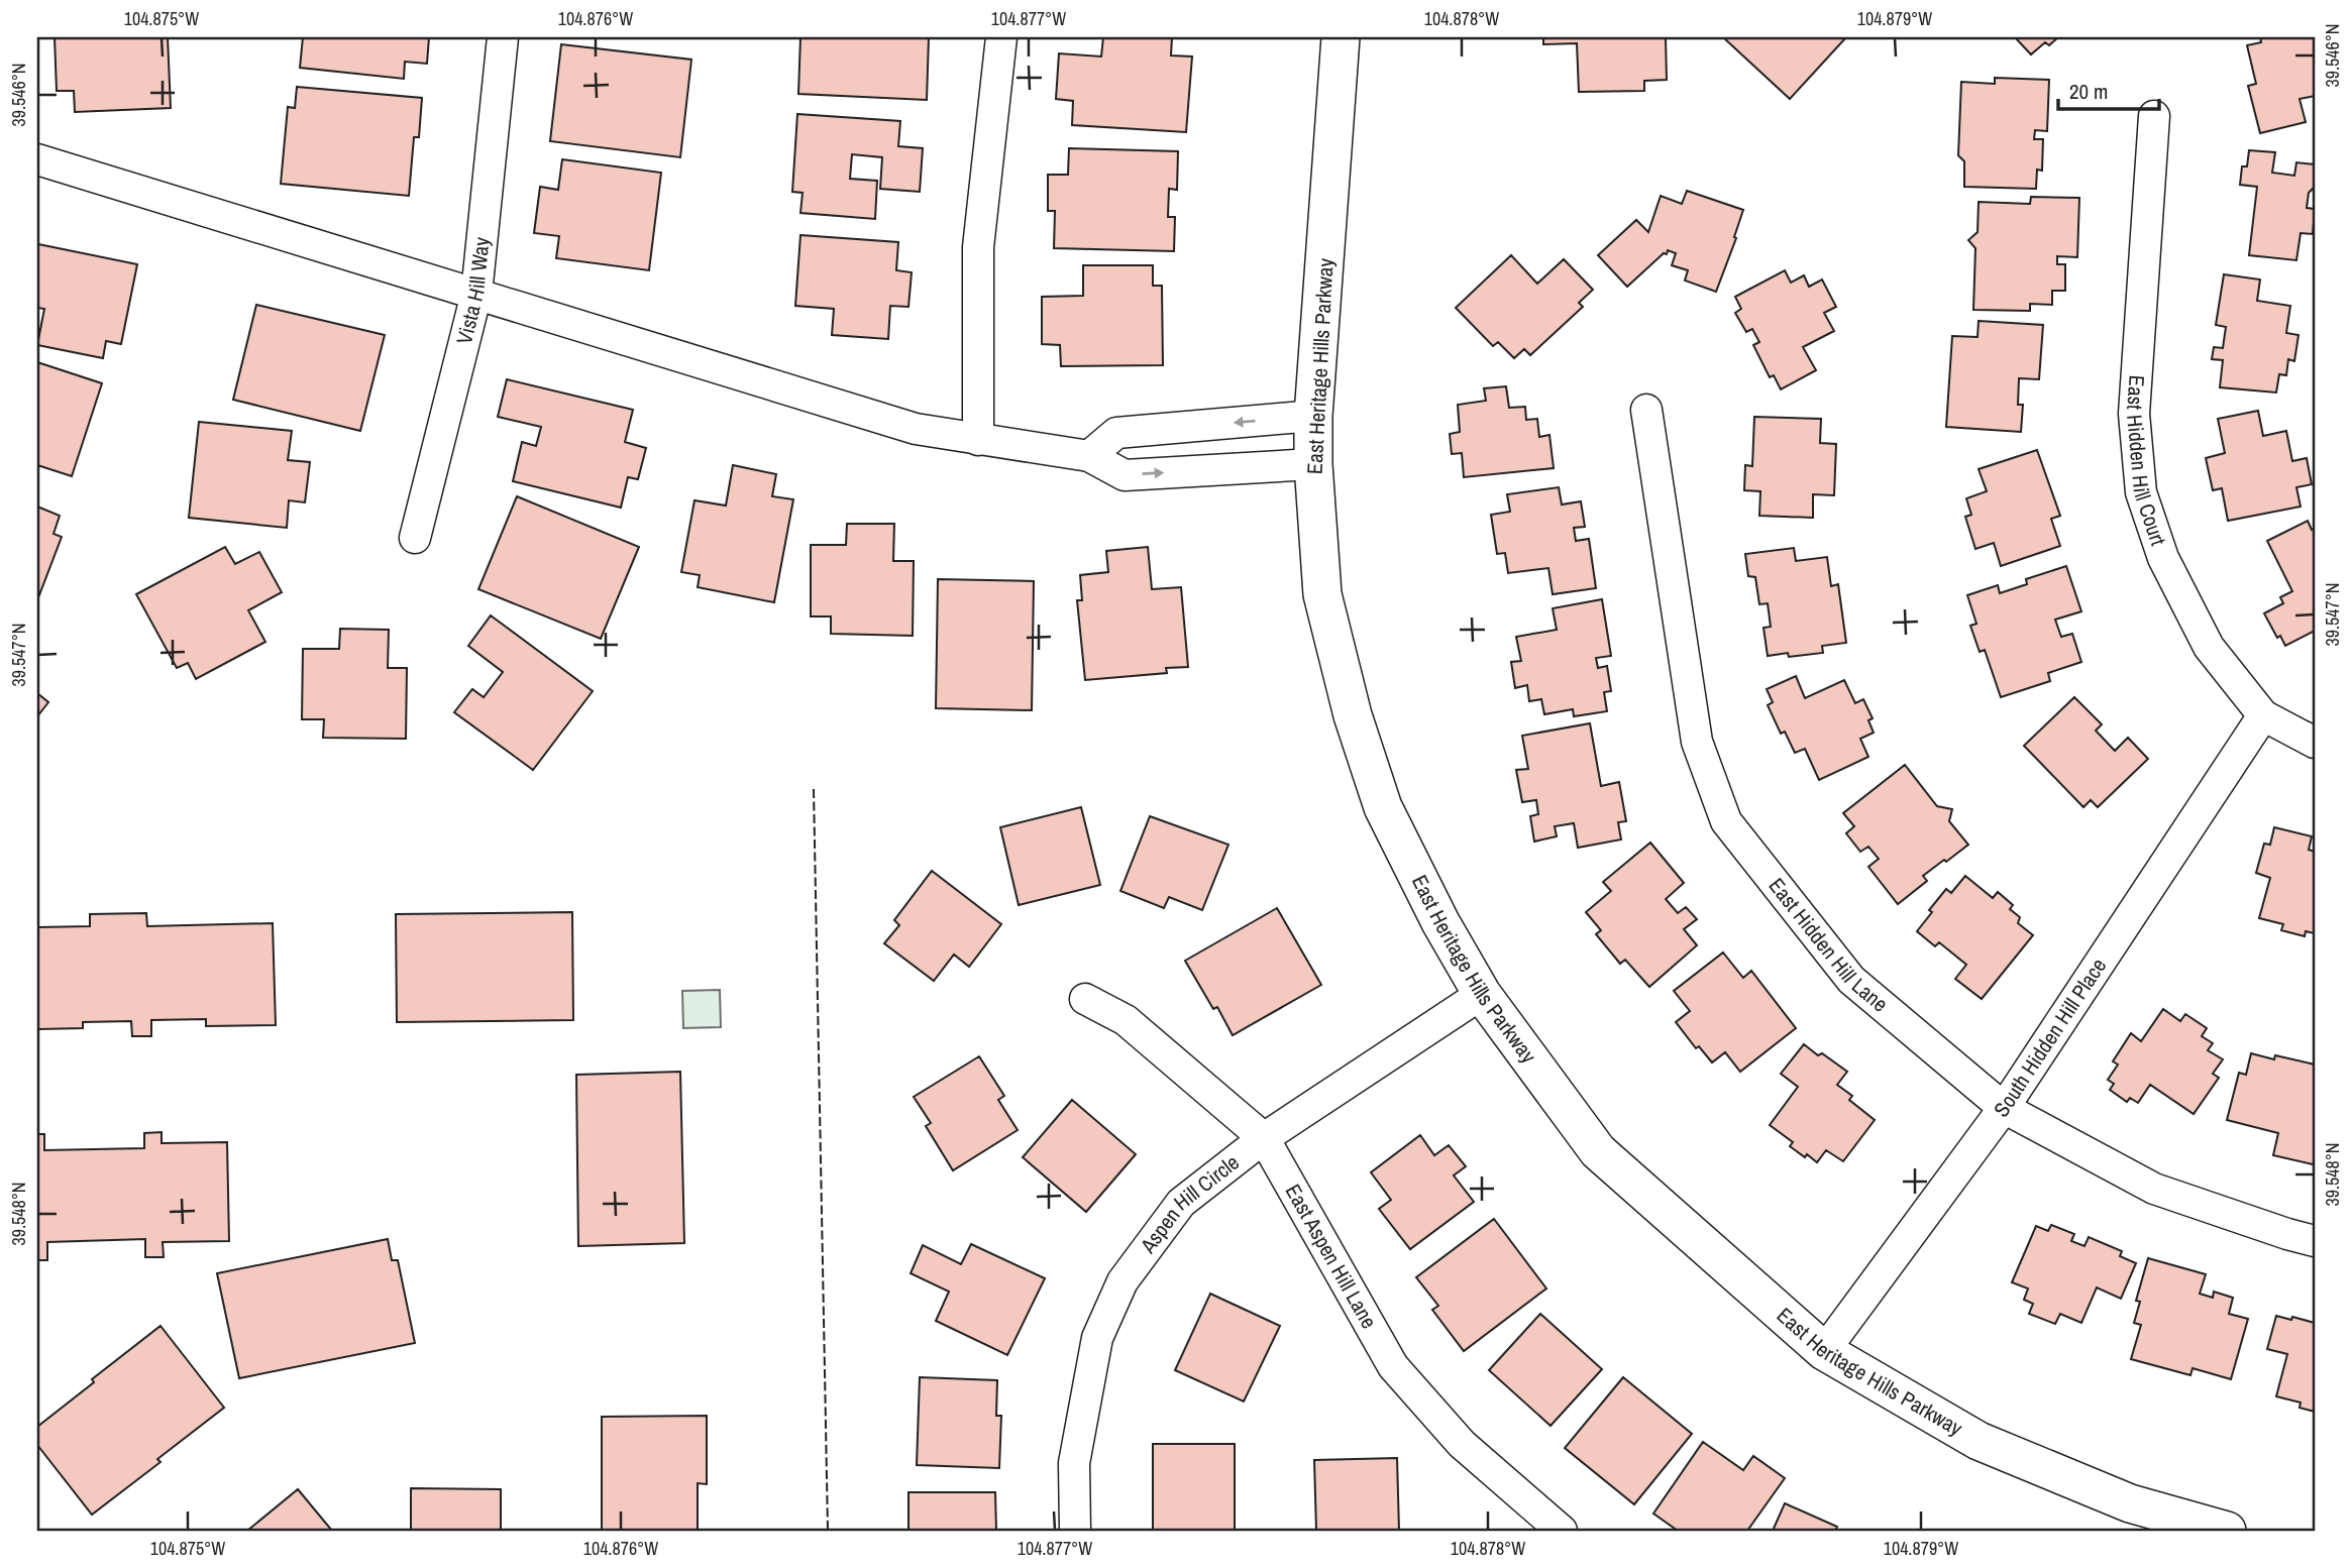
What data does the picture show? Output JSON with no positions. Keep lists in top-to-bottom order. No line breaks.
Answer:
{"streets":{"street":["Vista Hill Way","East Heritage Hills Parkway","East Hidden Hill Court","East Hidden Hill Lane","South Hidden Hill Place","Aspen Hill Circle","East Aspen Hill Lane"]},"crossings":[["East Heritage Hills Parkway","South Hidden Hill Place"],["East Heritage Hills Parkway","Aspen Hill Circle"],["East Hidden Hill Court","South Hidden Hill Place"],["East Hidden Hill Lane","South Hidden Hill Place"],["Aspen Hill Circle","East Aspen Hill Lane"]],"scale_bar":"20 m","coordinates":["104.875°W","104.876°W","104.877°W","104.878°W","104.879°W","39.546°N","39.547°N","39.548°N"]}
